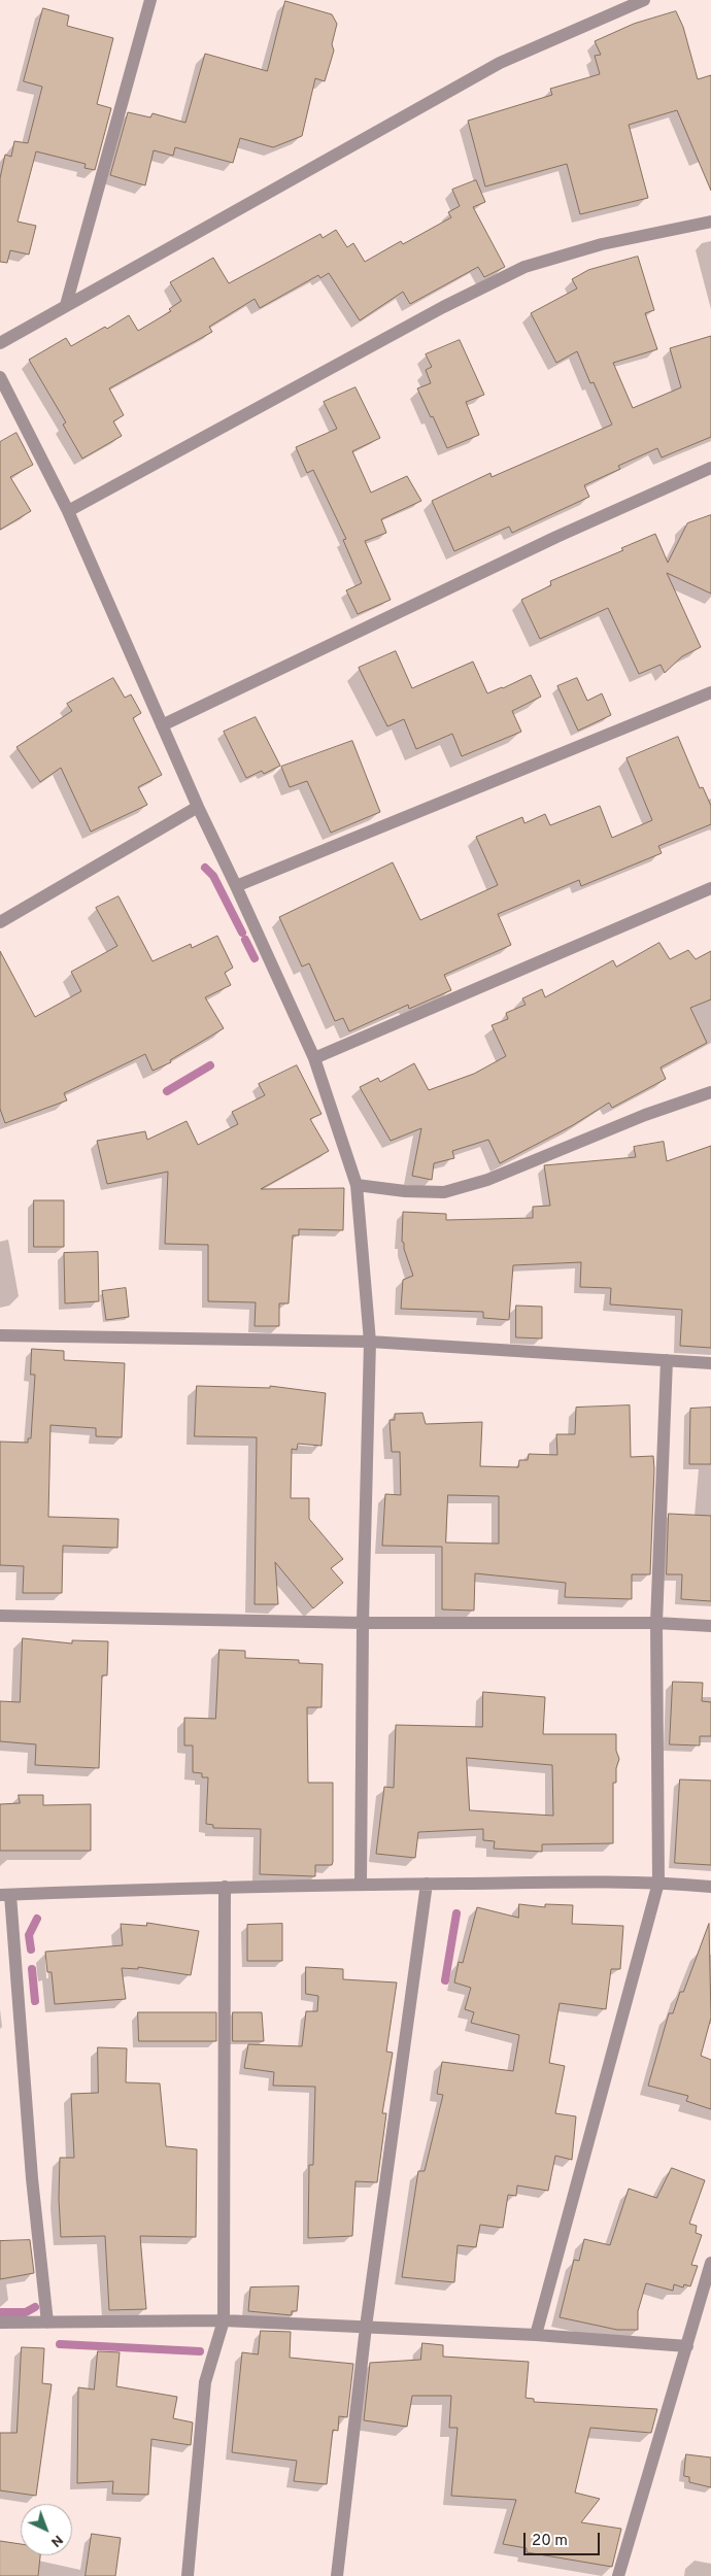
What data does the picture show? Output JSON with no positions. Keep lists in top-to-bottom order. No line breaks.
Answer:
{"scale_bar":"20 m","north":"bottom right"}
